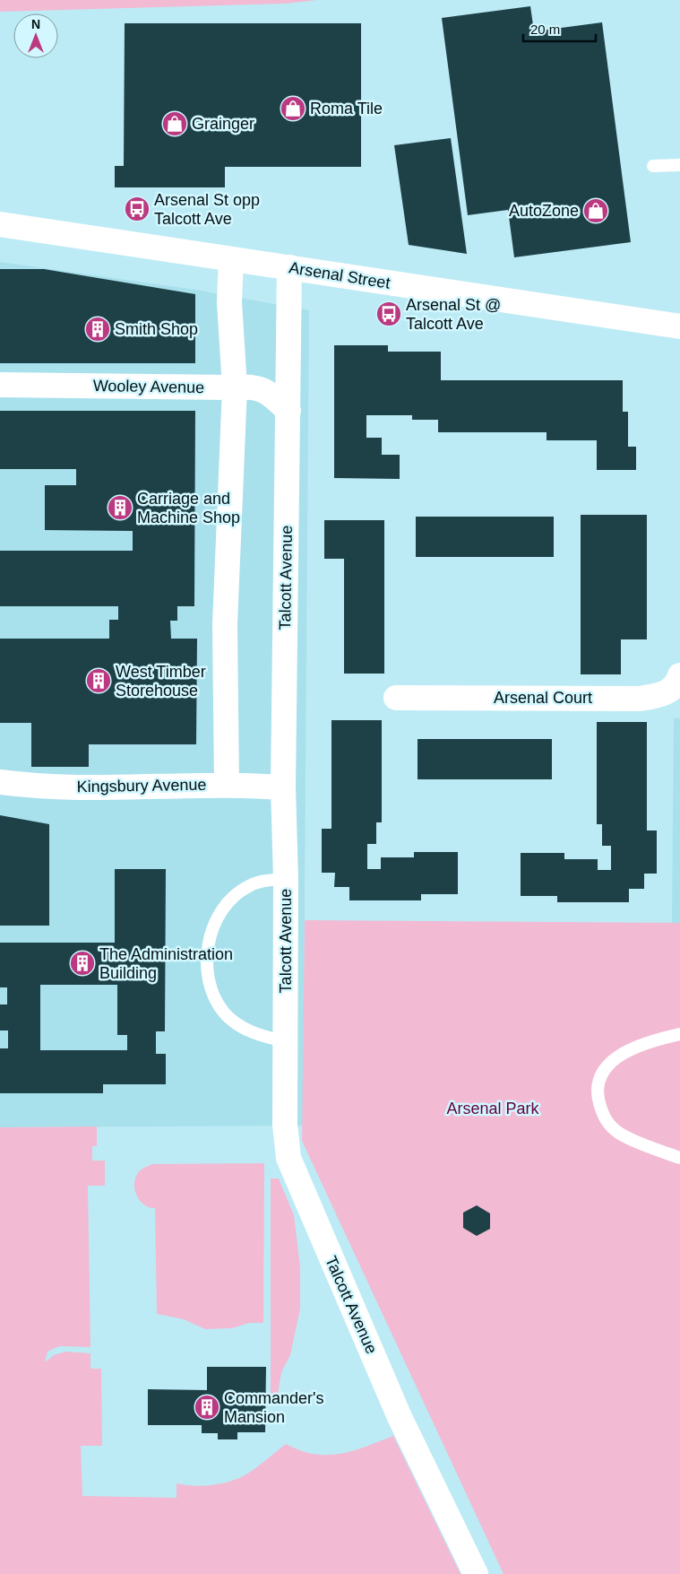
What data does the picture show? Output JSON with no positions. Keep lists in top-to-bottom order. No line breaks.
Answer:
{"streets":{"street":["Arsenal Street","Wooley Avenue","Talcott Avenue","Arsenal Court","Kingsbury Avenue"]},"crossings":[["Arsenal Street","Talcott Avenue"],["Wooley Avenue","Talcott Avenue"],["Talcott Avenue","Kingsbury Avenue"]],"parks":["Arsenal Park"],"places":{"shop":["Roma Tile","Grainger","AutoZone"],"bus stop":["Arsenal St opp Talcott Ave","Arsenal St @ Talcott Ave"],"building":["Smith Shop","Carriage and Machine Shop","West Timber Storehouse","The Administration Building","Commander's Mansion"]},"scale_bar":"20 m","north":"top"}
